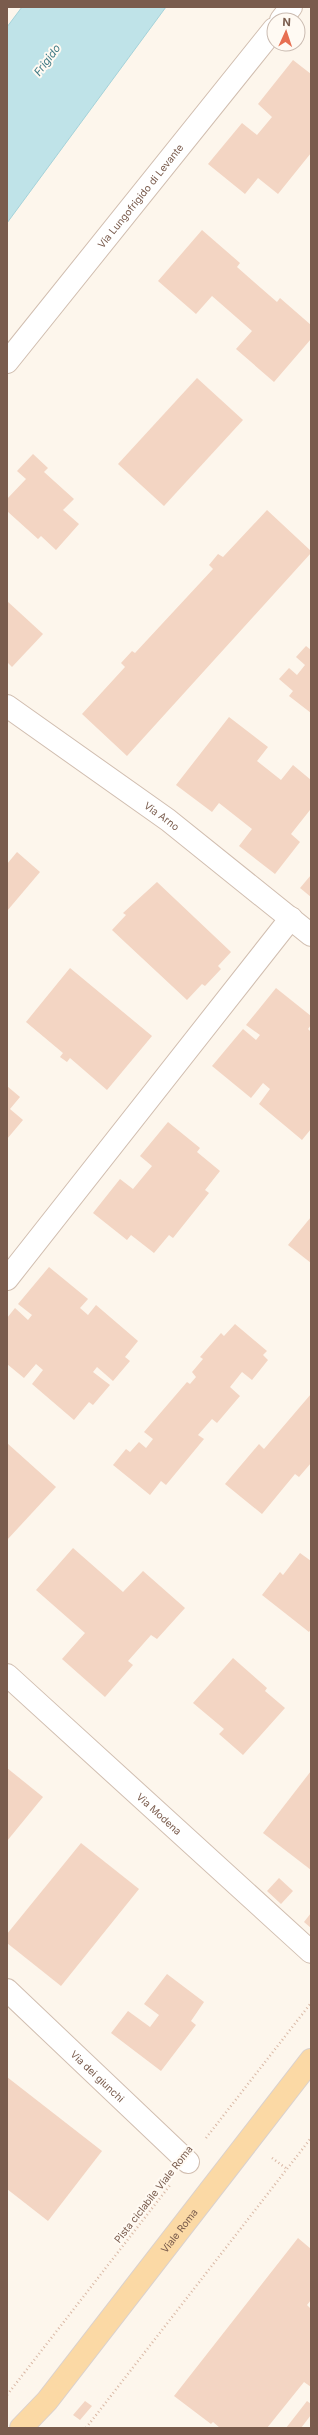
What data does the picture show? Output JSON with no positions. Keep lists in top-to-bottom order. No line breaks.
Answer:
{"streets":{"main road":["Viale Roma"],"street":["Via Lungofrigido di Levante","Via Arno","Via Modena","Via dei giunchi"],"path":["Pista ciclabile Viale Roma"]},"crossings":[["Via dei giunchi","Pista ciclabile Viale Roma"]],"water":["Frigido"],"north":"top"}
